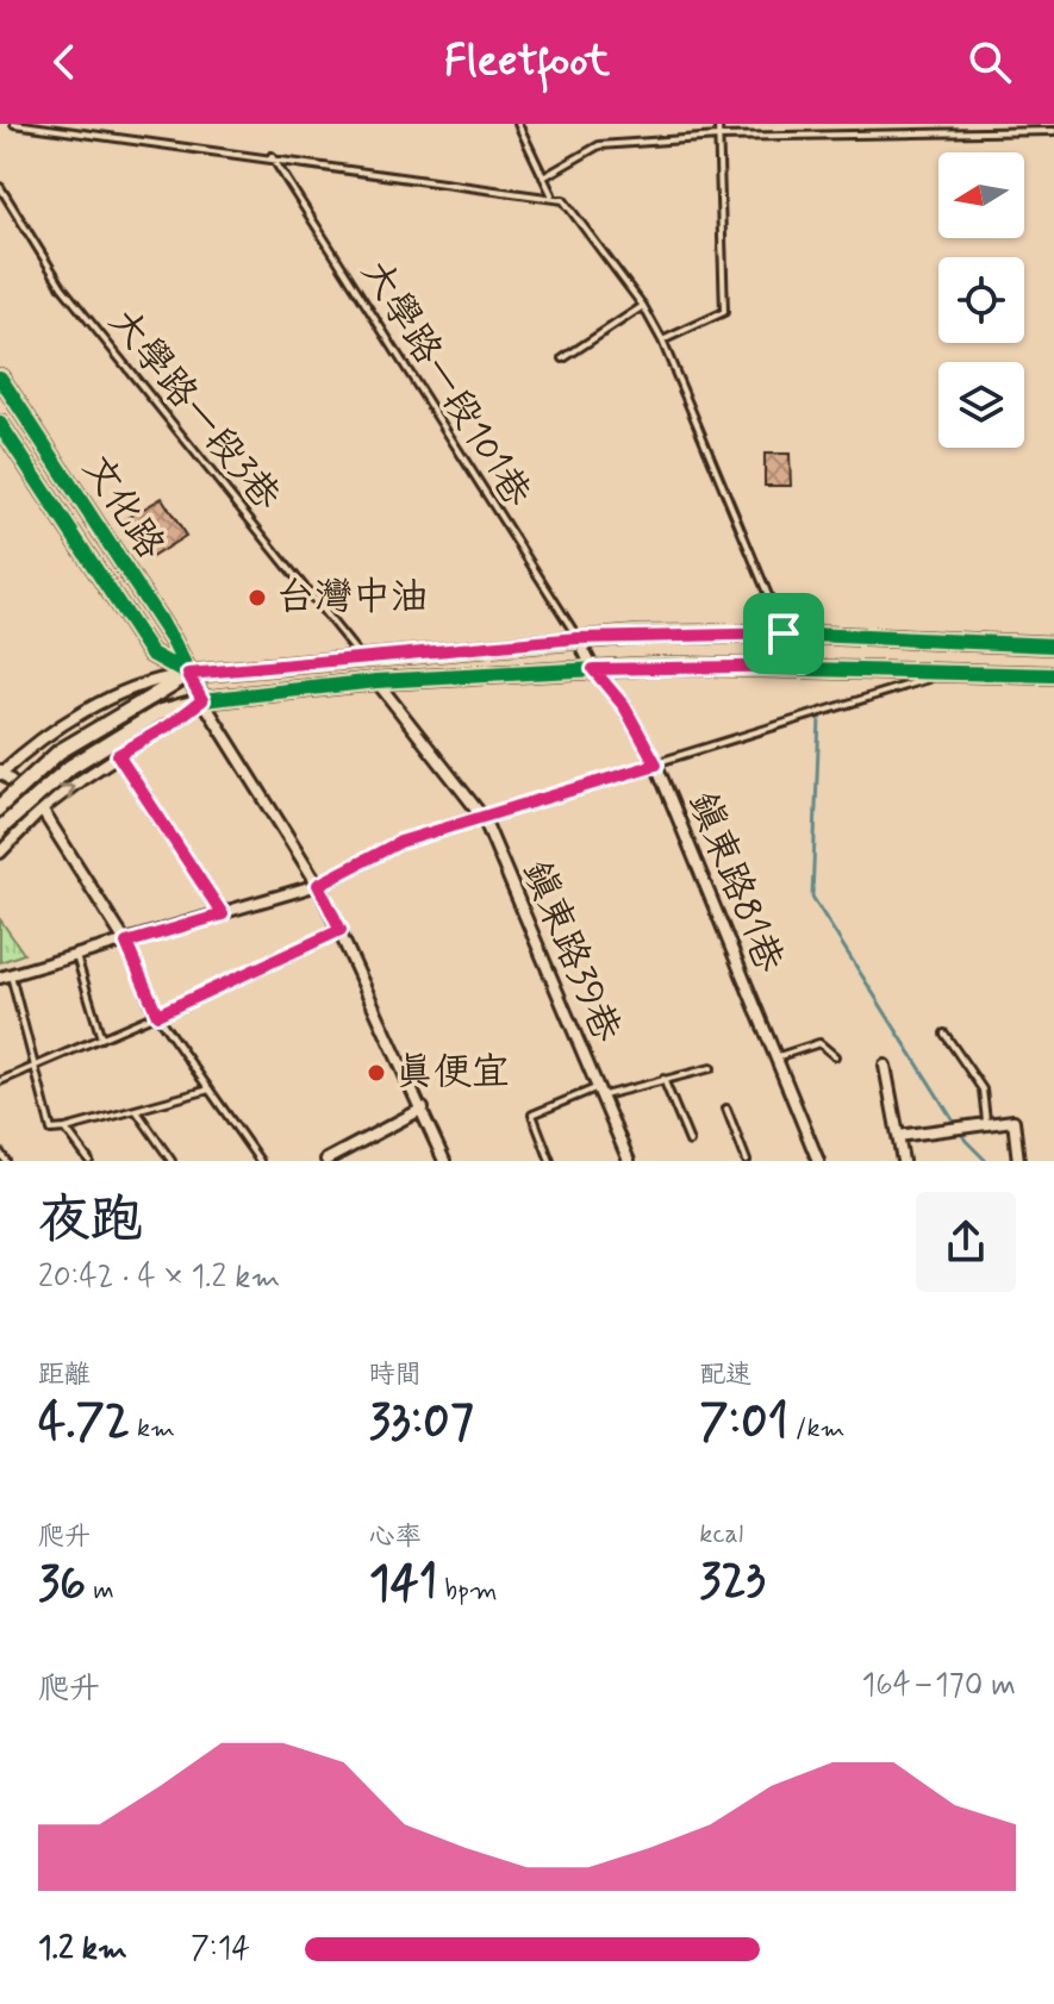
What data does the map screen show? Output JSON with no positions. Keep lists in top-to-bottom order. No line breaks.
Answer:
{"streets":{"main road":["文化路"],"street":["鎮東路81巷","鎮東路39巷"],"lane":["大學路一段101巷","大學路一段3巷"]},"crossings":[["大學路一段101巷","鎮東路81巷"]],"places":["台灣中油","真便宜"],"north":"left","page":{"header":"Fleetfoot","heading":["夜跑","20:42 · 4 × 1.2 km"],"stats":[["距離","4.72 km"],["時間","33:07"],["配速","7:01 /km"],["爬升","36 m"],["心率","141 bpm"],["kcal","323"]],"chart":["爬升","164–170 m"],"list":[{"name":"1.2 km","note":"7:14"}]}}
